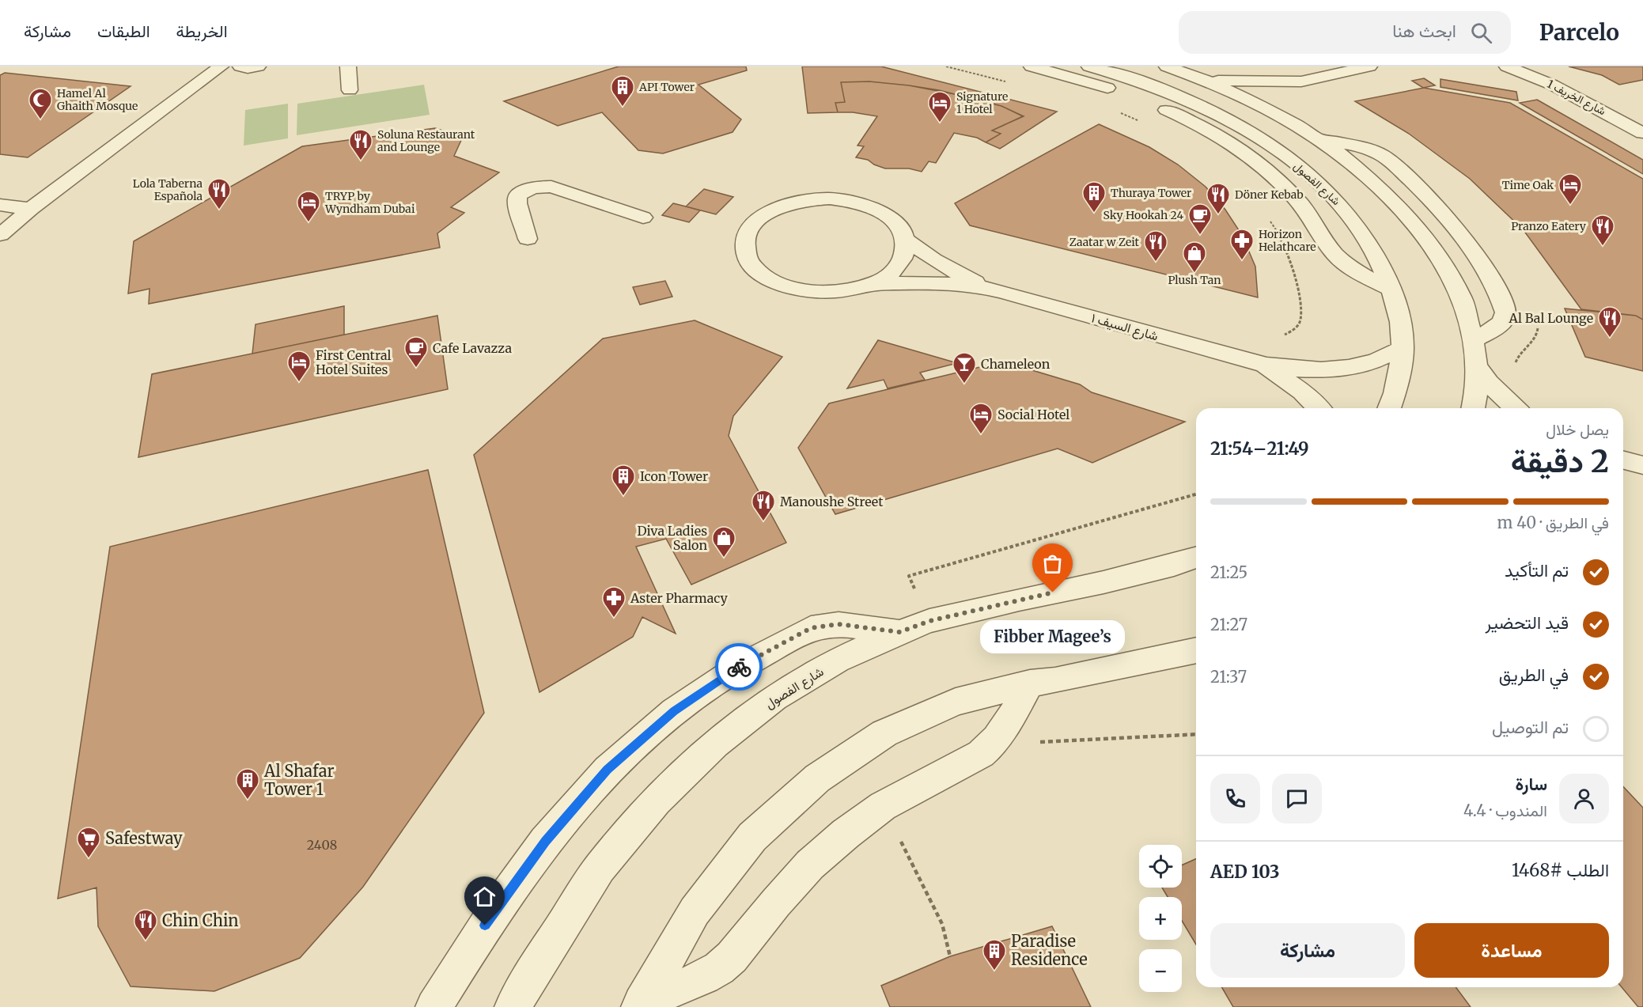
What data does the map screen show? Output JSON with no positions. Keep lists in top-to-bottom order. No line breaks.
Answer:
{"streets":{"street":["شارع الخريف 1","شارع الفصول","شارع السيف ١"]},"places":{"building":["API Tower","Thuraya Tower","Icon Tower","Al Shafar Tower 1","Paradise Residence"],"mosque":["Hamel Al Ghaith Mosque"],"hotel":["Signature 1 Hotel","Time Oak","TRYP by Wyndham Dubai","First Central Hotel Suites","Social Hotel"],"restaurant":["Soluna Restaurant and Lounge","Lola Taberna Española","Döner Kebab","Pranzo Eatery","Zaatar w Zeit","Al Bal Lounge","Manoushe Street","Chin Chin"],"cafe":["Sky Hookah 24","Cafe Lavazza"],"pharmacy":["Horizon Helathcare","Aster Pharmacy"],"shop":["Plush Tan","Diva Ladies Salon"],"bar":["Chameleon"],"other":["Fibber Magee’s"],"supermarket":["Safestway"]},"house_numbers":["2408"],"page":{"header":"Parcelo","search":"ابحث هنا","nav":["الخريطة","الطبقات","مشاركة"],"heading":["2 دقيقة","يصل خلال","21:49–21:54"],"panel":["سارة","المندوب · 4.4","الطلب #1468","AED 103"],"bar":"في الطريق · 40 m","list":[["تم التأكيد","21:25"],["قيد التحضير","21:27"],["في الطريق","21:37"],"تم التوصيل"],"bubble":"Fibber Magee’s","map_buttons":["+","−"],"buttons":["مساعدة","مشاركة"]}}
